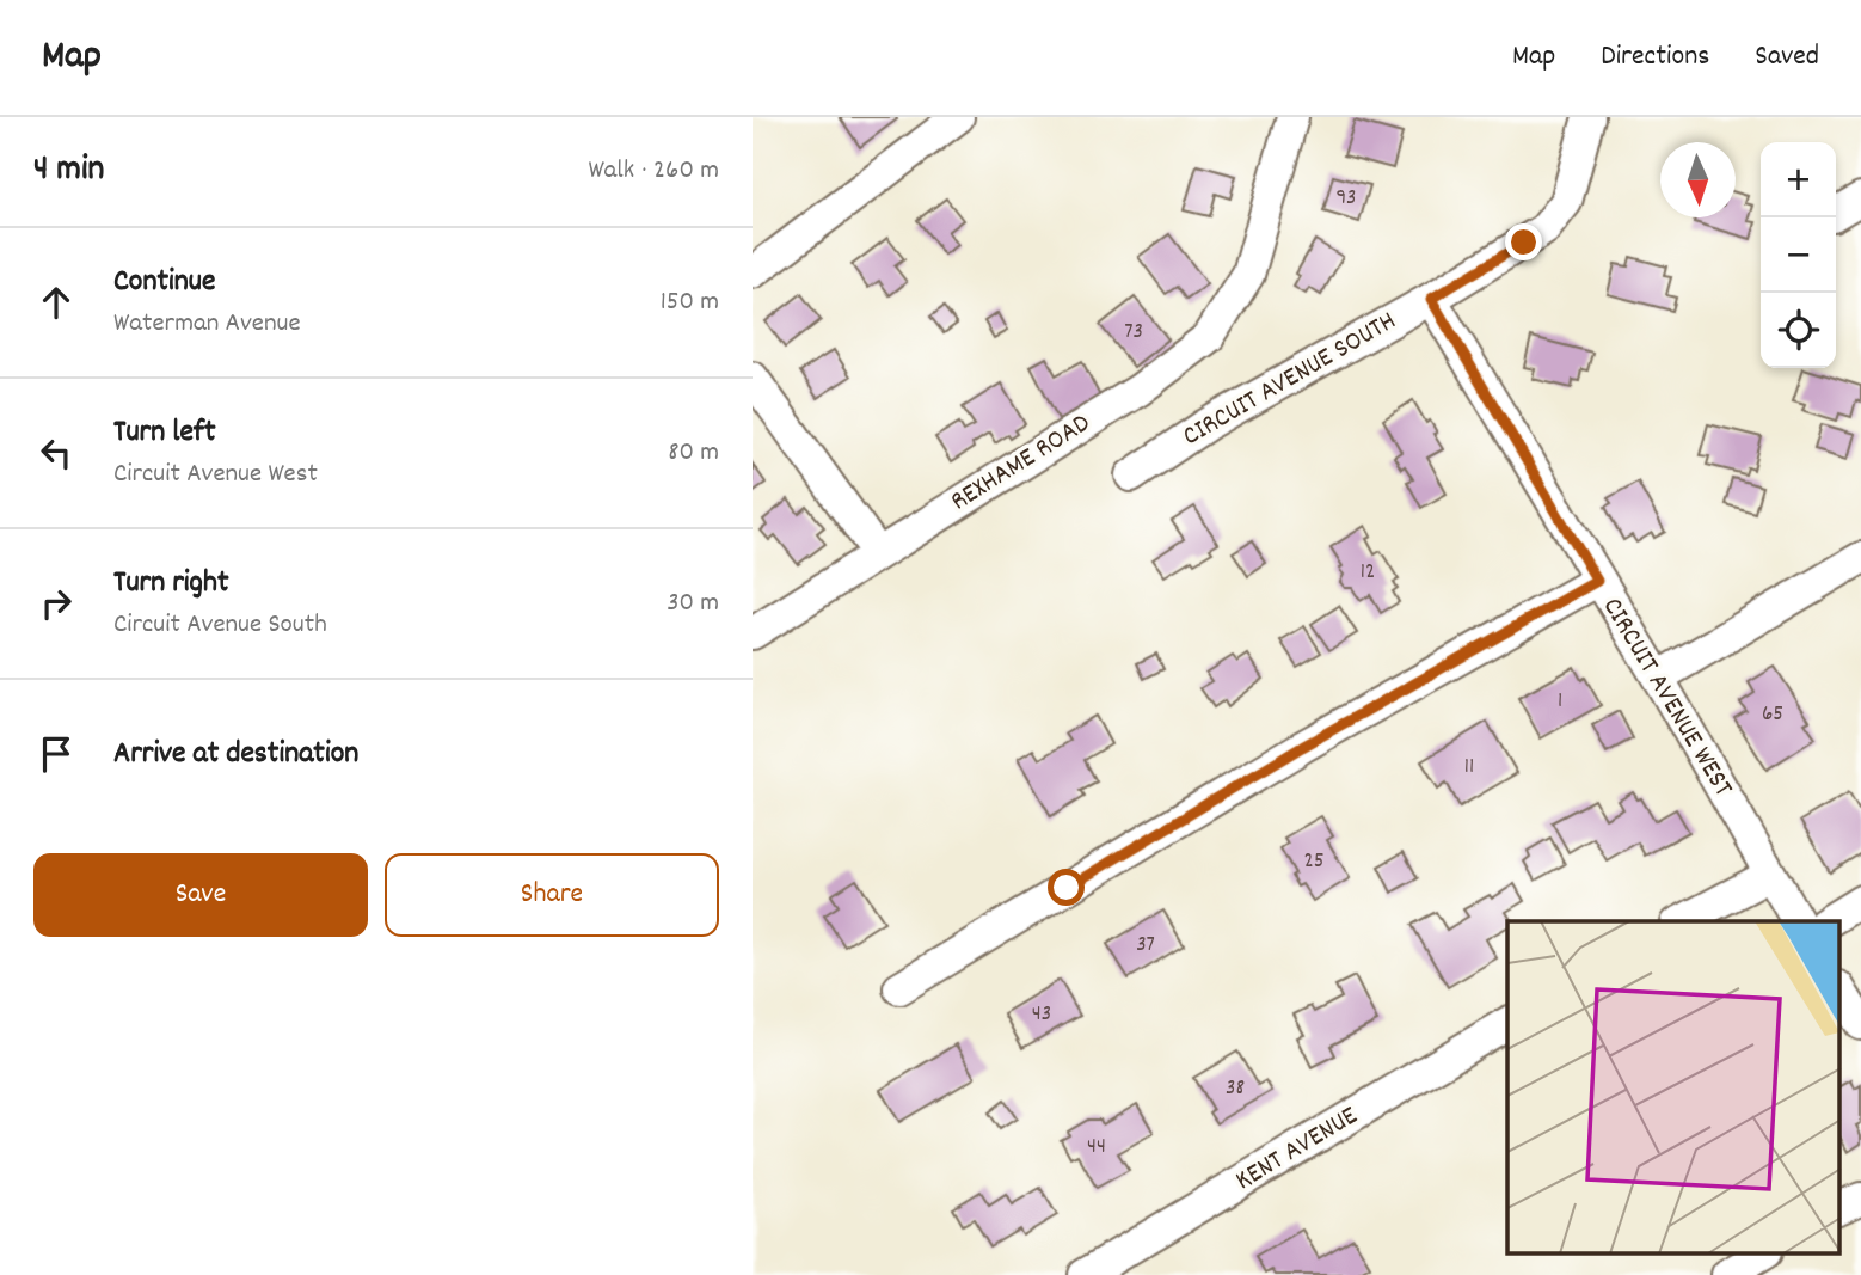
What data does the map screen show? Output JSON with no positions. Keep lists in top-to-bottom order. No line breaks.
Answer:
{"streets":{"street":["CIRCUIT AVENUE SOUTH","REXHAME ROAD","CIRCUIT AVENUE WEST","KENT AVENUE"]},"crossings":[["CIRCUIT AVENUE SOUTH","CIRCUIT AVENUE WEST"]],"house_numbers":["93","73","12","1","65","11","25","37","43","38","44"],"north":"bottom","page":{"header":"Map","nav":["Map","Directions","Saved"],"heading":["4 min","Walk · 260 m"],"map_buttons":["+","−"],"list":[["Continue","Waterman Avenue","150 m"],["Turn left","Circuit Avenue West","80 m"],["Turn right","Circuit Avenue South","30 m"],"Arrive at destination"],"buttons":["Save","Share"]}}
